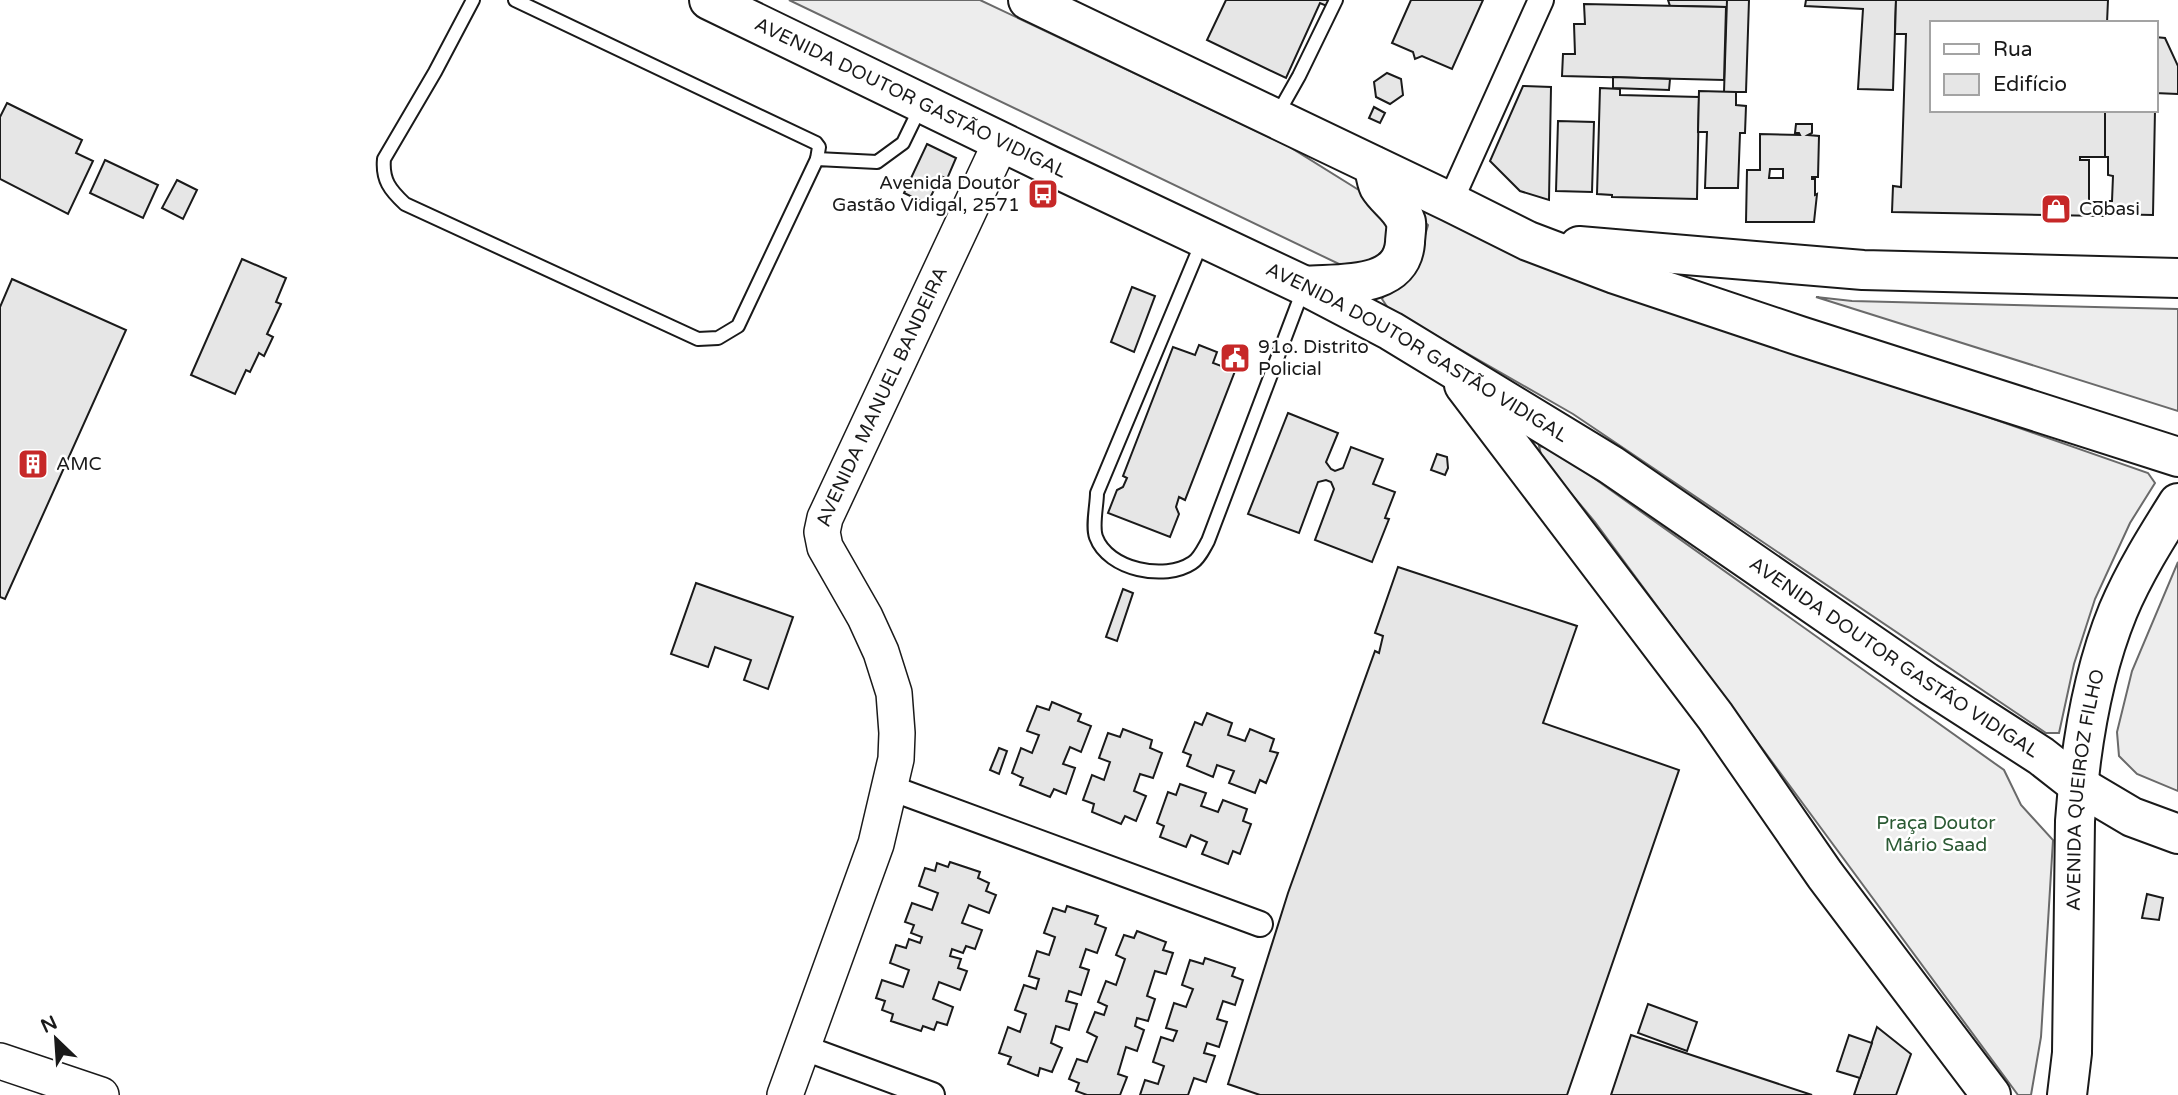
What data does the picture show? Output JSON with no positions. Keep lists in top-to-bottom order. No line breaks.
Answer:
{"streets":{"highway":["AVENIDA DOUTOR GASTÃO VIDIGAL","AVENIDA QUEIROZ FILHO"],"street":["AVENIDA MANUEL BANDEIRA"]},"crossings":[["AVENIDA DOUTOR GASTÃO VIDIGAL","AVENIDA MANUEL BANDEIRA"],["AVENIDA DOUTOR GASTÃO VIDIGAL","AVENIDA QUEIROZ FILHO"]],"parks":["Praça Doutor Mário Saad"],"places":{"bus stop":["Avenida Doutor Gastão Vidigal, 2571"],"shop":["Cobasi"],"public building":["91o. Distrito Policial"],"building":["AMC"]},"legend":["Rua","Edifício"],"north":"top left"}
